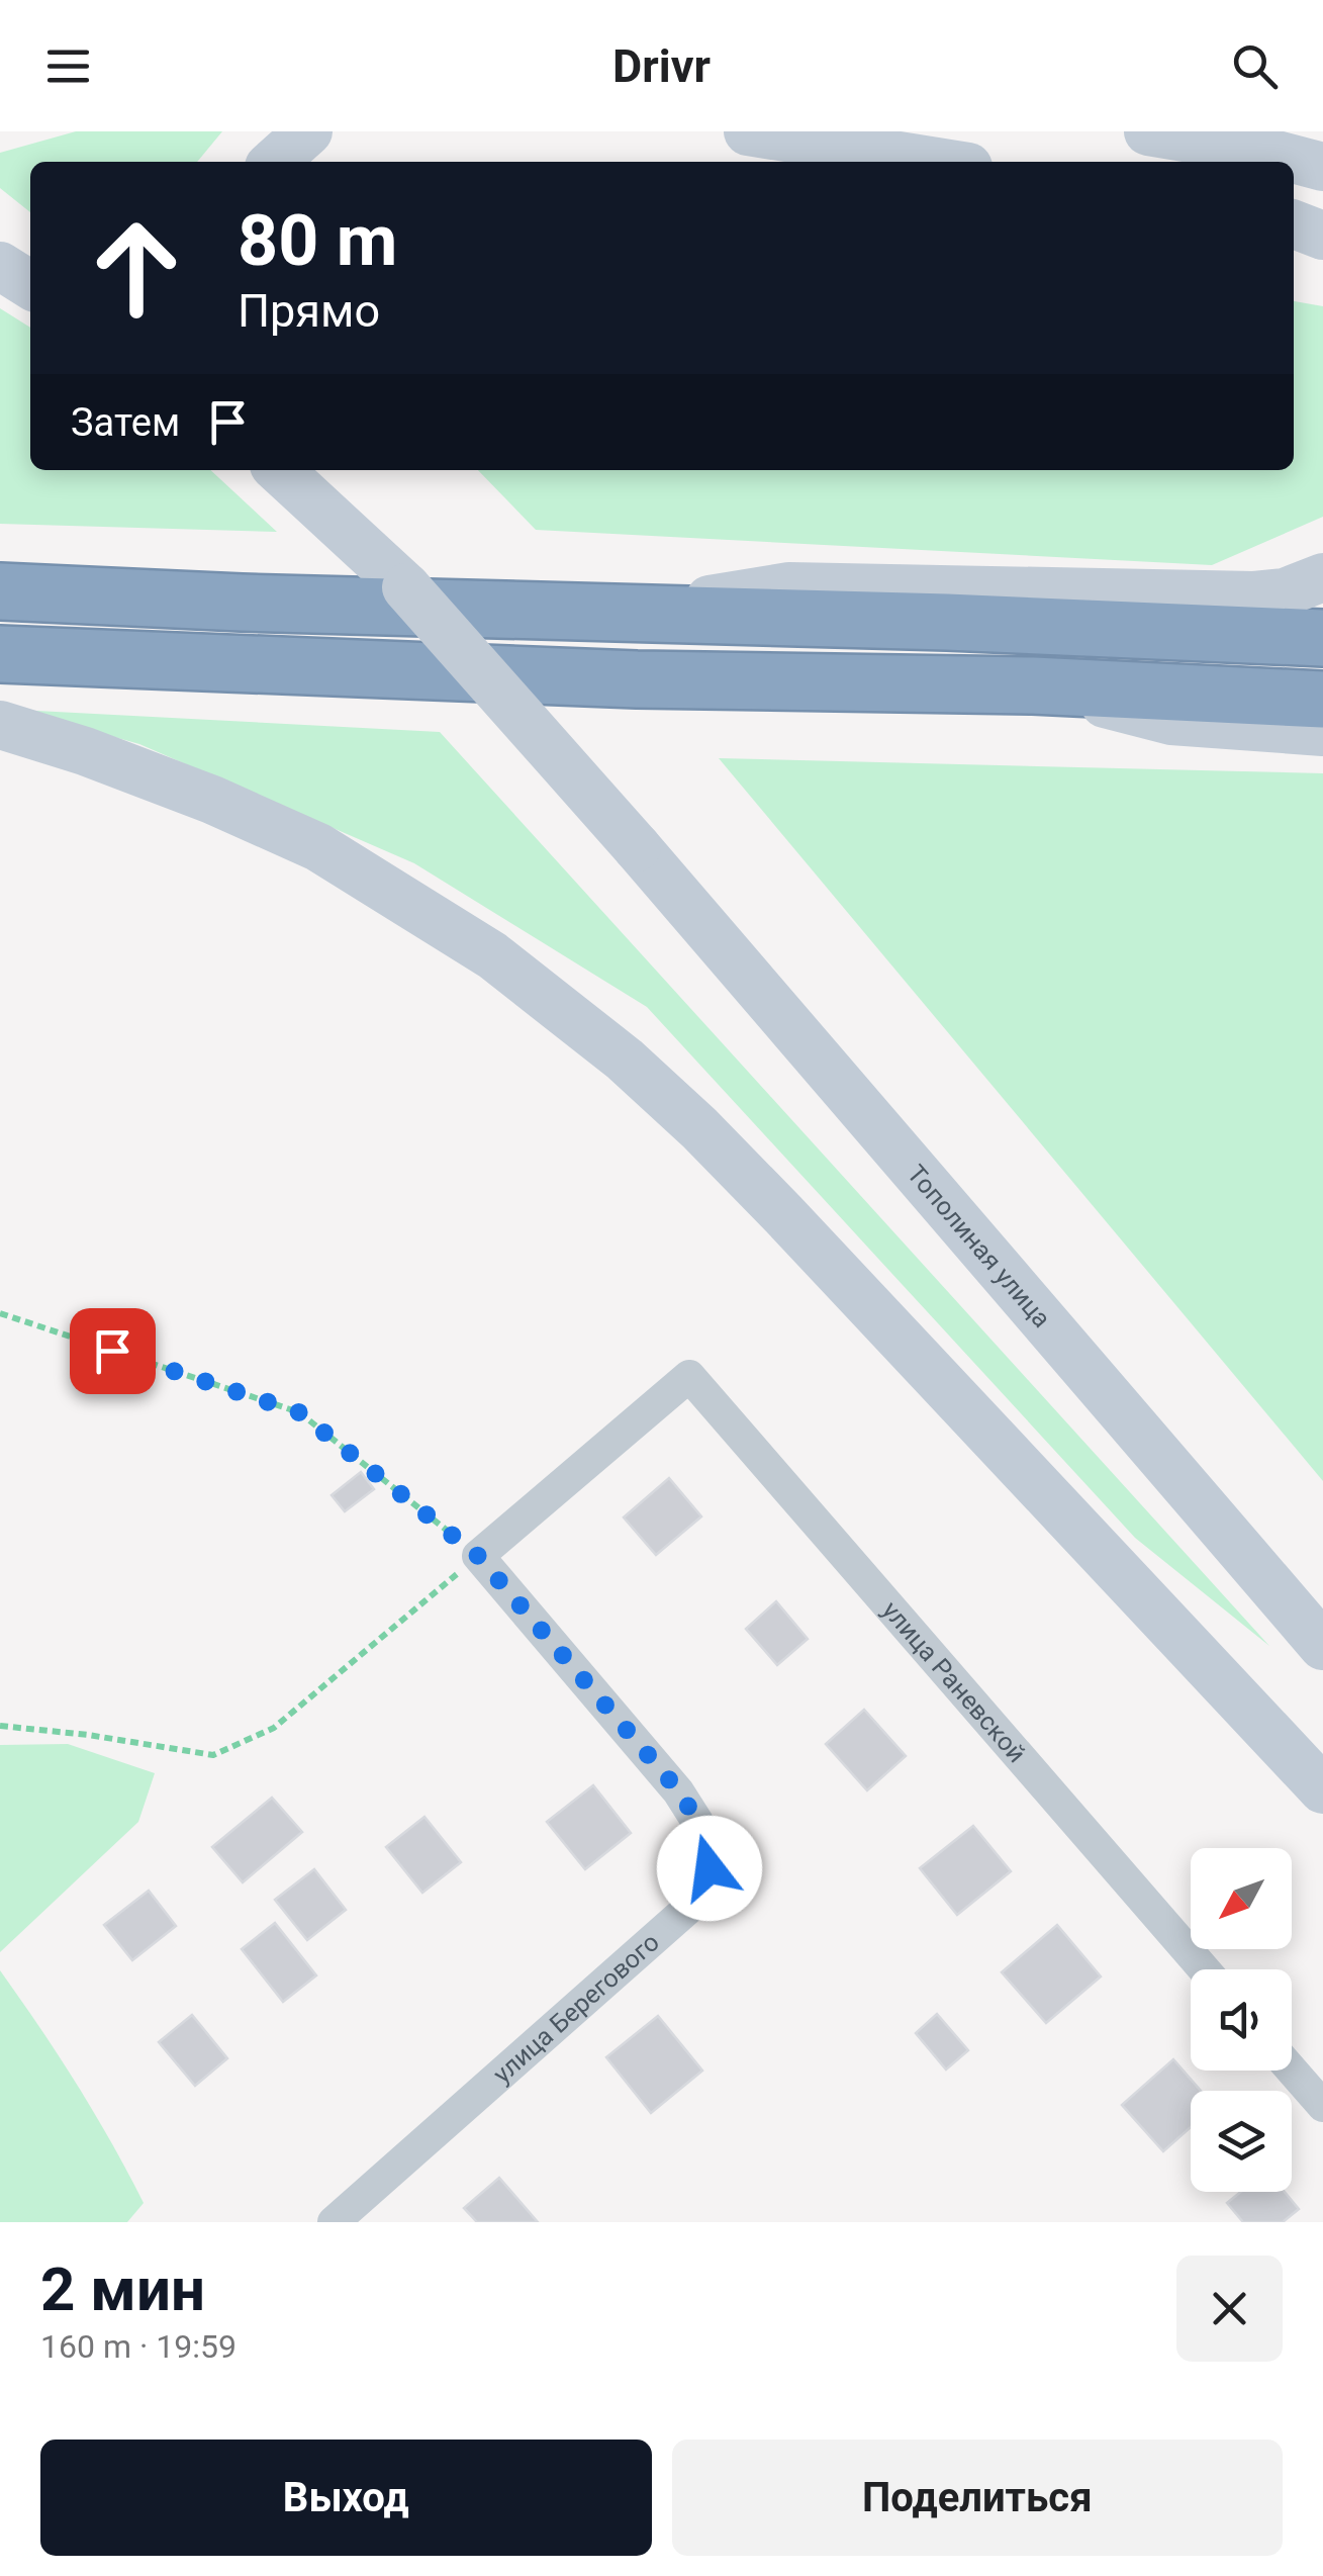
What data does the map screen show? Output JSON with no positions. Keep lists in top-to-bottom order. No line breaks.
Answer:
{"streets":{"main road":["Тополиная улица"],"street":["улица Раневской","улица Берегового"]},"crossings":[["улица Раневской","улица Берегового"]],"north":"bottom left","page":{"header":"Drivr","turn":["80 m","Прямо"],"then":"Затем","heading":["2 мин","160 m · 19:59"],"buttons":["Выход","Поделиться"]}}
